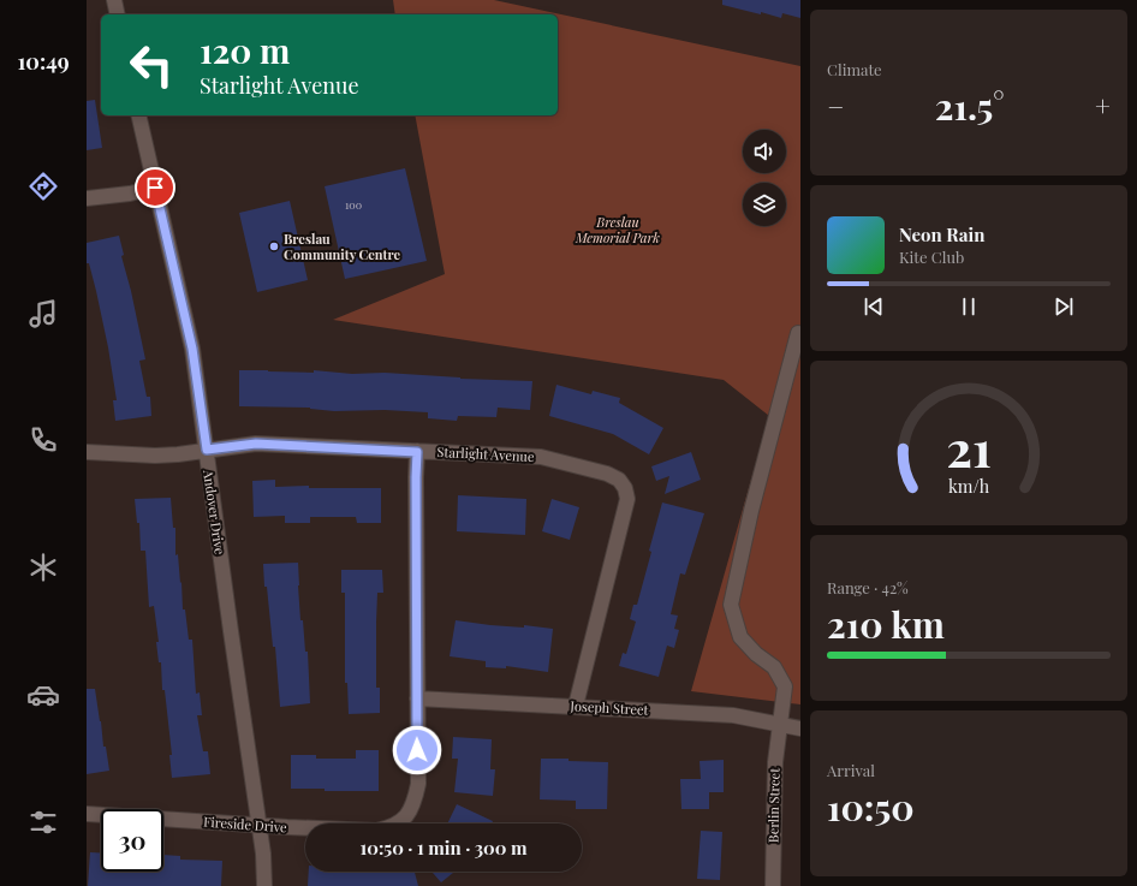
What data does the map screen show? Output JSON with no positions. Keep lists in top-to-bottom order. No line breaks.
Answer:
{"streets":{"street":["Starlight Avenue","Andover Drive","Joseph Street","Berlin Street","Fireside Drive"]},"crossings":[["Starlight Avenue","Andover Drive"],["Starlight Avenue","Joseph Street"],["Starlight Avenue","Fireside Drive"],["Andover Drive","Fireside Drive"],["Joseph Street","Berlin Street"],["Joseph Street","Fireside Drive"]],"parks":["Breslau Memorial Park"],"places":["Breslau Community Centre"],"house_numbers":["100"],"page":{"tabs":"10:49","tile":["Climate",["Range · 42%","210 km"],["Arrival","10:50"]],"turn":["120 m","Starlight Avenue"],"heat":["−","21.5°","+"],"song":["Neon Rain","Kite Club"],"limit":"30","trip":"10:50 · 1 min · 300 m","gauge":["21","km/h"]}}
